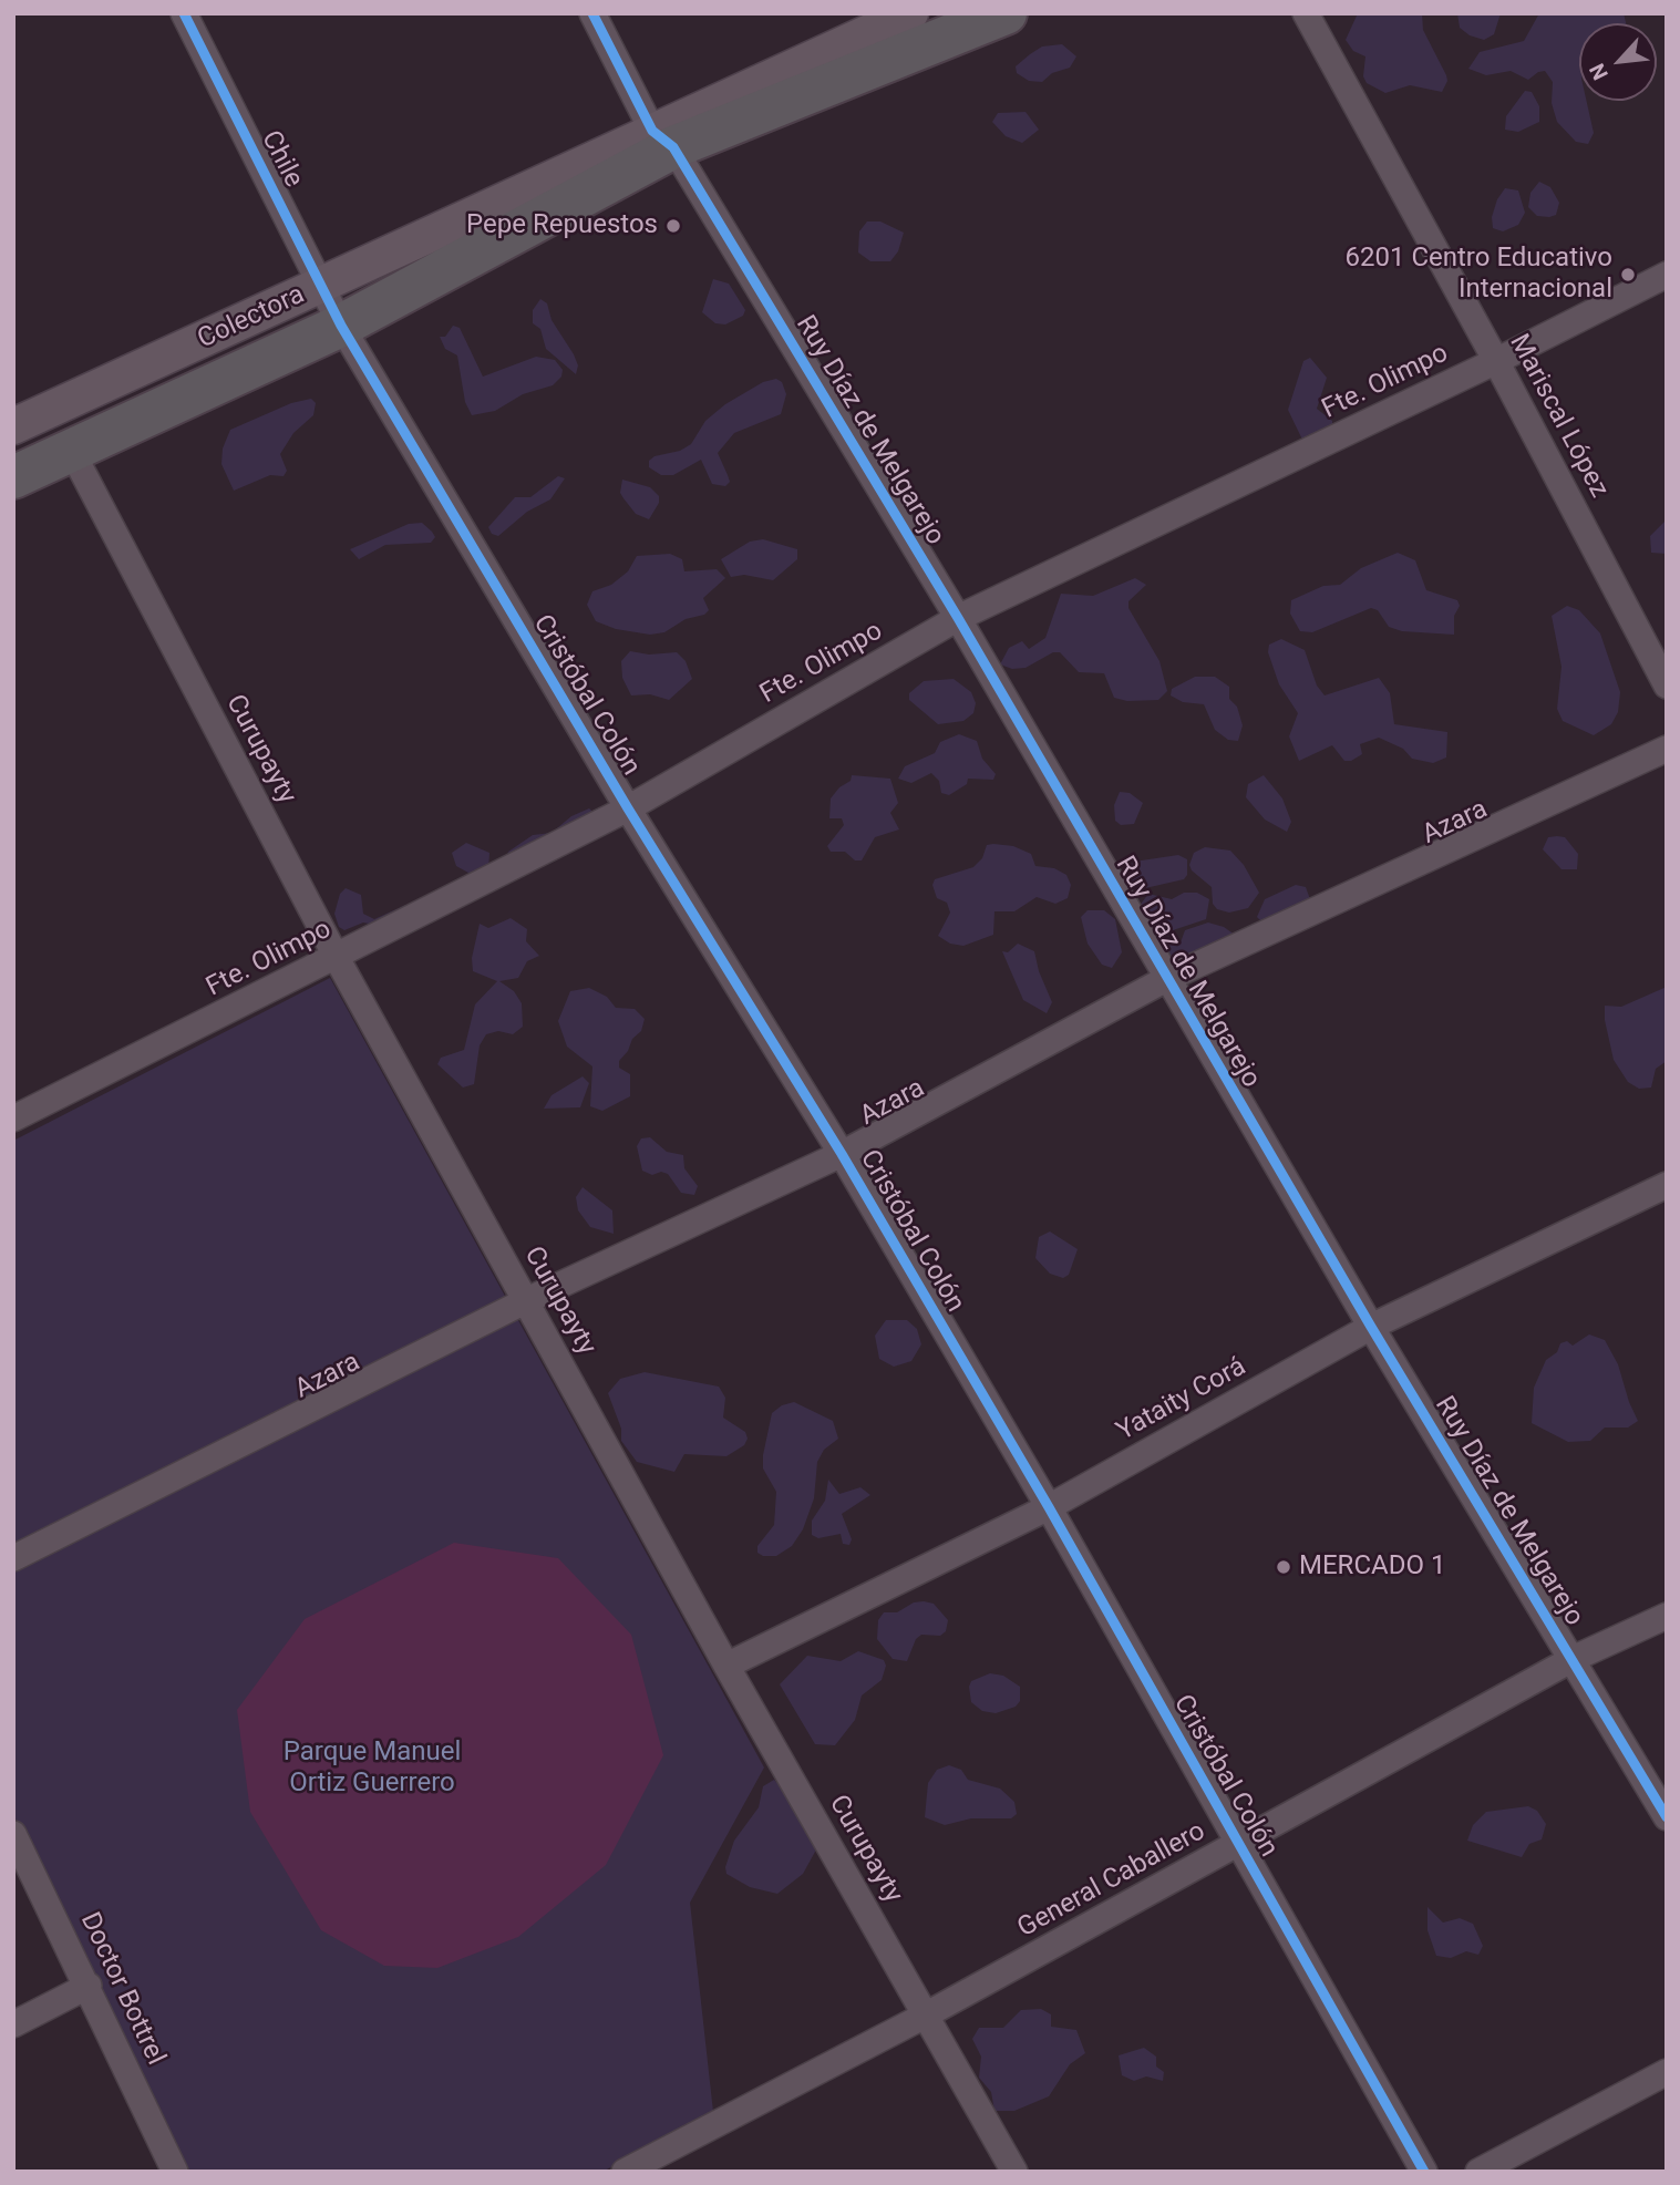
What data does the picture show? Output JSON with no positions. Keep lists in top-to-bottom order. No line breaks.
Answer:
{"streets":{"main road":["Colectora"],"street":["Chile","Fte. Olimpo","Mariscal López","Ruy Díaz de Melgarejo","Cristóbal Colón","Curupayty","Azara","Yataity Corá","General Caballero","Doctor Bottrel"]},"crossings":[["Chile","Colectora"],["Chile","Cristóbal Colón"],["Colectora","Ruy Díaz de Melgarejo"],["Fte. Olimpo","Mariscal López"],["Fte. Olimpo","Ruy Díaz de Melgarejo"],["Fte. Olimpo","Cristóbal Colón"],["Fte. Olimpo","Curupayty"],["Ruy Díaz de Melgarejo","Azara"],["Ruy Díaz de Melgarejo","Yataity Corá"],["Ruy Díaz de Melgarejo","General Caballero"],["Cristóbal Colón","Azara"],["Cristóbal Colón","Yataity Corá"],["Cristóbal Colón","General Caballero"],["Curupayty","Azara"],["Curupayty","Yataity Corá"],["Curupayty","General Caballero"]],"parks":["Parque Manuel Ortiz Guerrero"],"places":["Pepe Repuestos","6201 Centro Educativo Internacional","MERCADO 1"],"north":"bottom left"}
